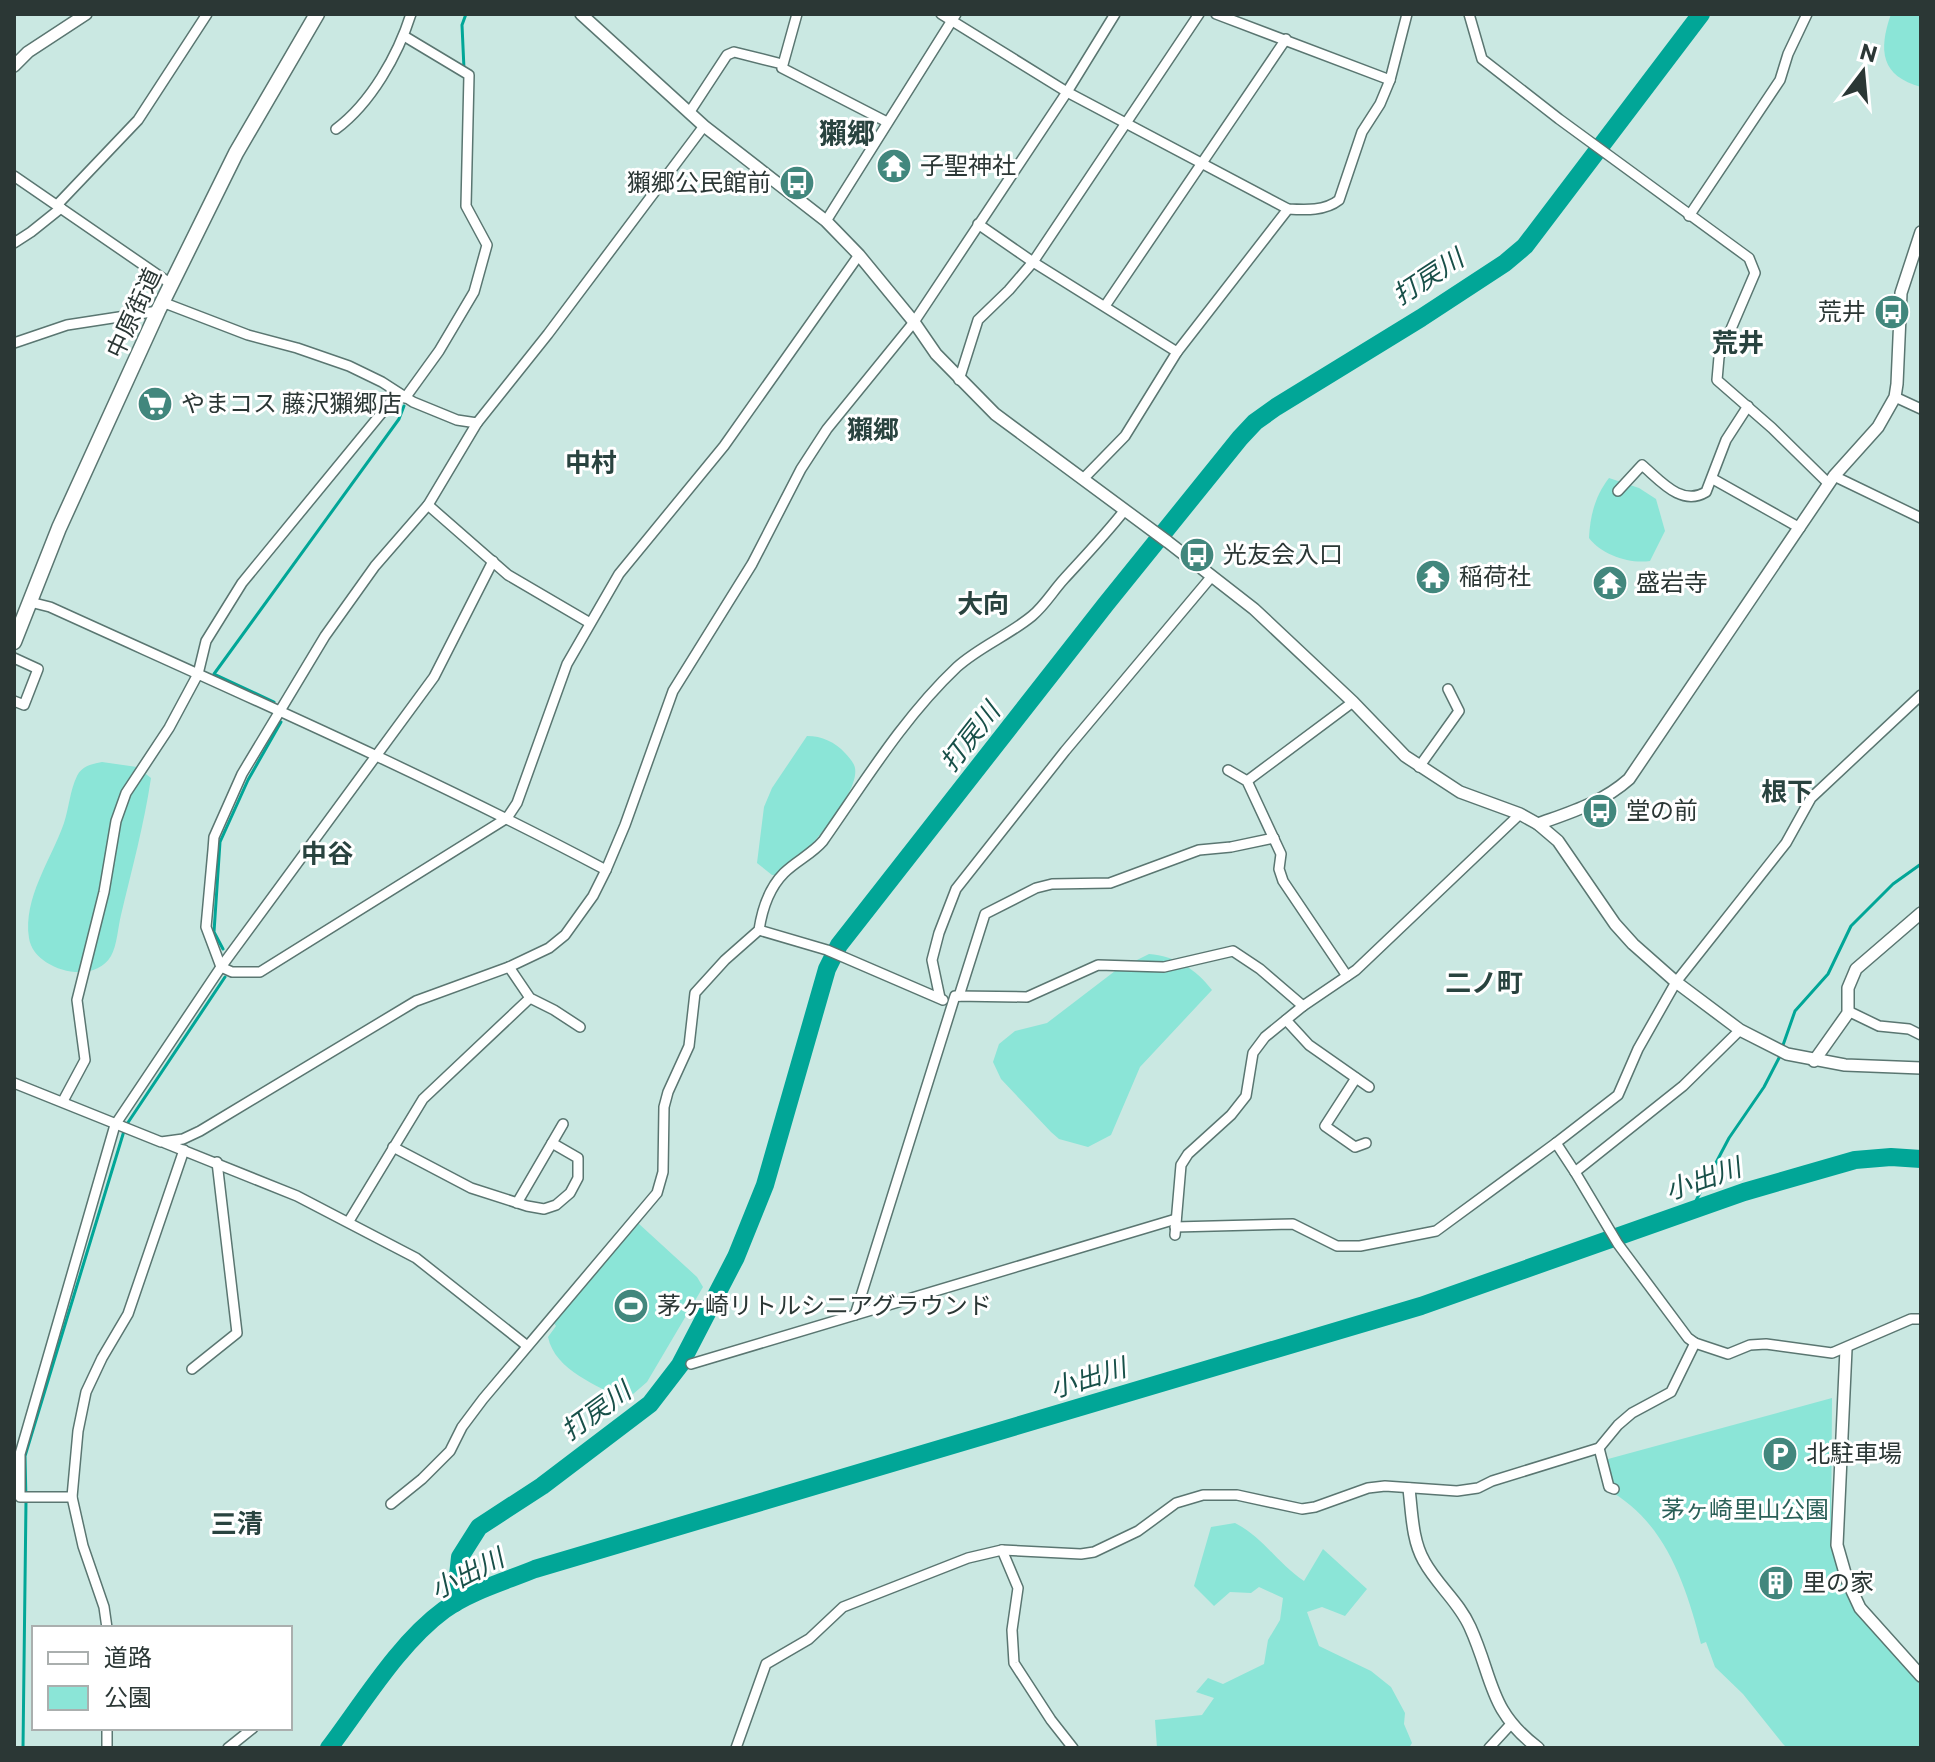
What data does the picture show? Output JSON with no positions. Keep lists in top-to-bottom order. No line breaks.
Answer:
{"streets":{"main road":["中原街道"]},"districts":["獺郷","荒井","獺郷","中村","大向","根下","中谷","二ノ町","三清"],"water":["打戻川","小出川"],"parks":["茅ヶ崎里山公園"],"places":{"temple":["子聖神社","稲荷社","盛岩寺"],"bus stop":["獺郷公民館前","荒井","光友会入口","堂の前"],"supermarket":["やまコス 藤沢獺郷店"],"sports":["茅ヶ崎リトルシニアグラウンド"],"parking":["北駐車場"],"building":["里の家"]},"legend":["道路","公園"],"north":"top"}
